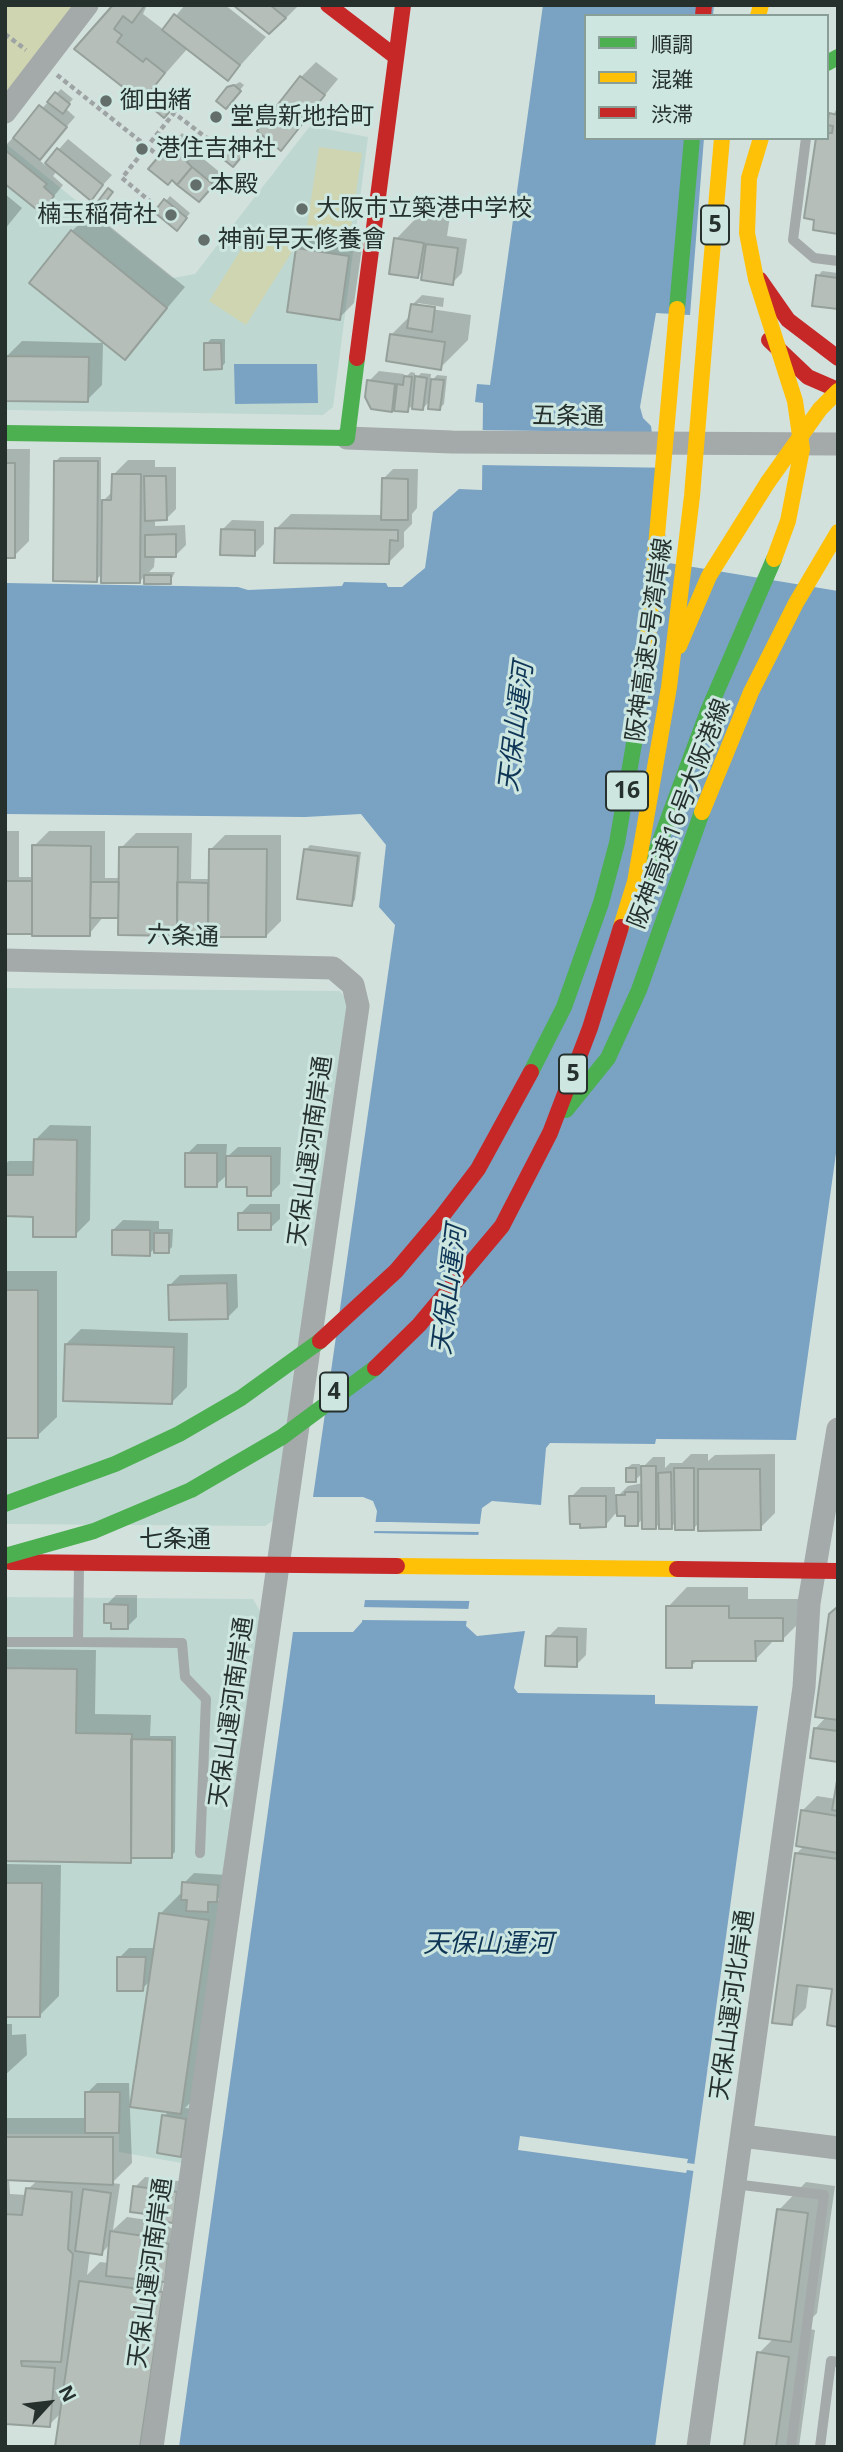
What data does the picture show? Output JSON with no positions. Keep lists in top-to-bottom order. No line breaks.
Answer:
{"streets":{"main road":["5","阪神高速5号湾岸線","16","阪神高速16号大阪港線","4","七条通"],"street":["五条通","六条通","天保山運河南岸通","天保山運河北岸通"]},"crossings":[["阪神高速5号湾岸線","4"],["阪神高速16号大阪港線","4"],["六条通","天保山運河南岸通"],["天保山運河南岸通","七条通"],["七条通","天保山運河北岸通"]],"water":["天保山運河"],"places":["御由緒","堂島新地拾町","港住吉神社","本殿","大阪市立築港中学校","楠玉稲荷社","神前早天修養會"],"legend":["順調","混雑","渋滞"],"north":"top right"}
